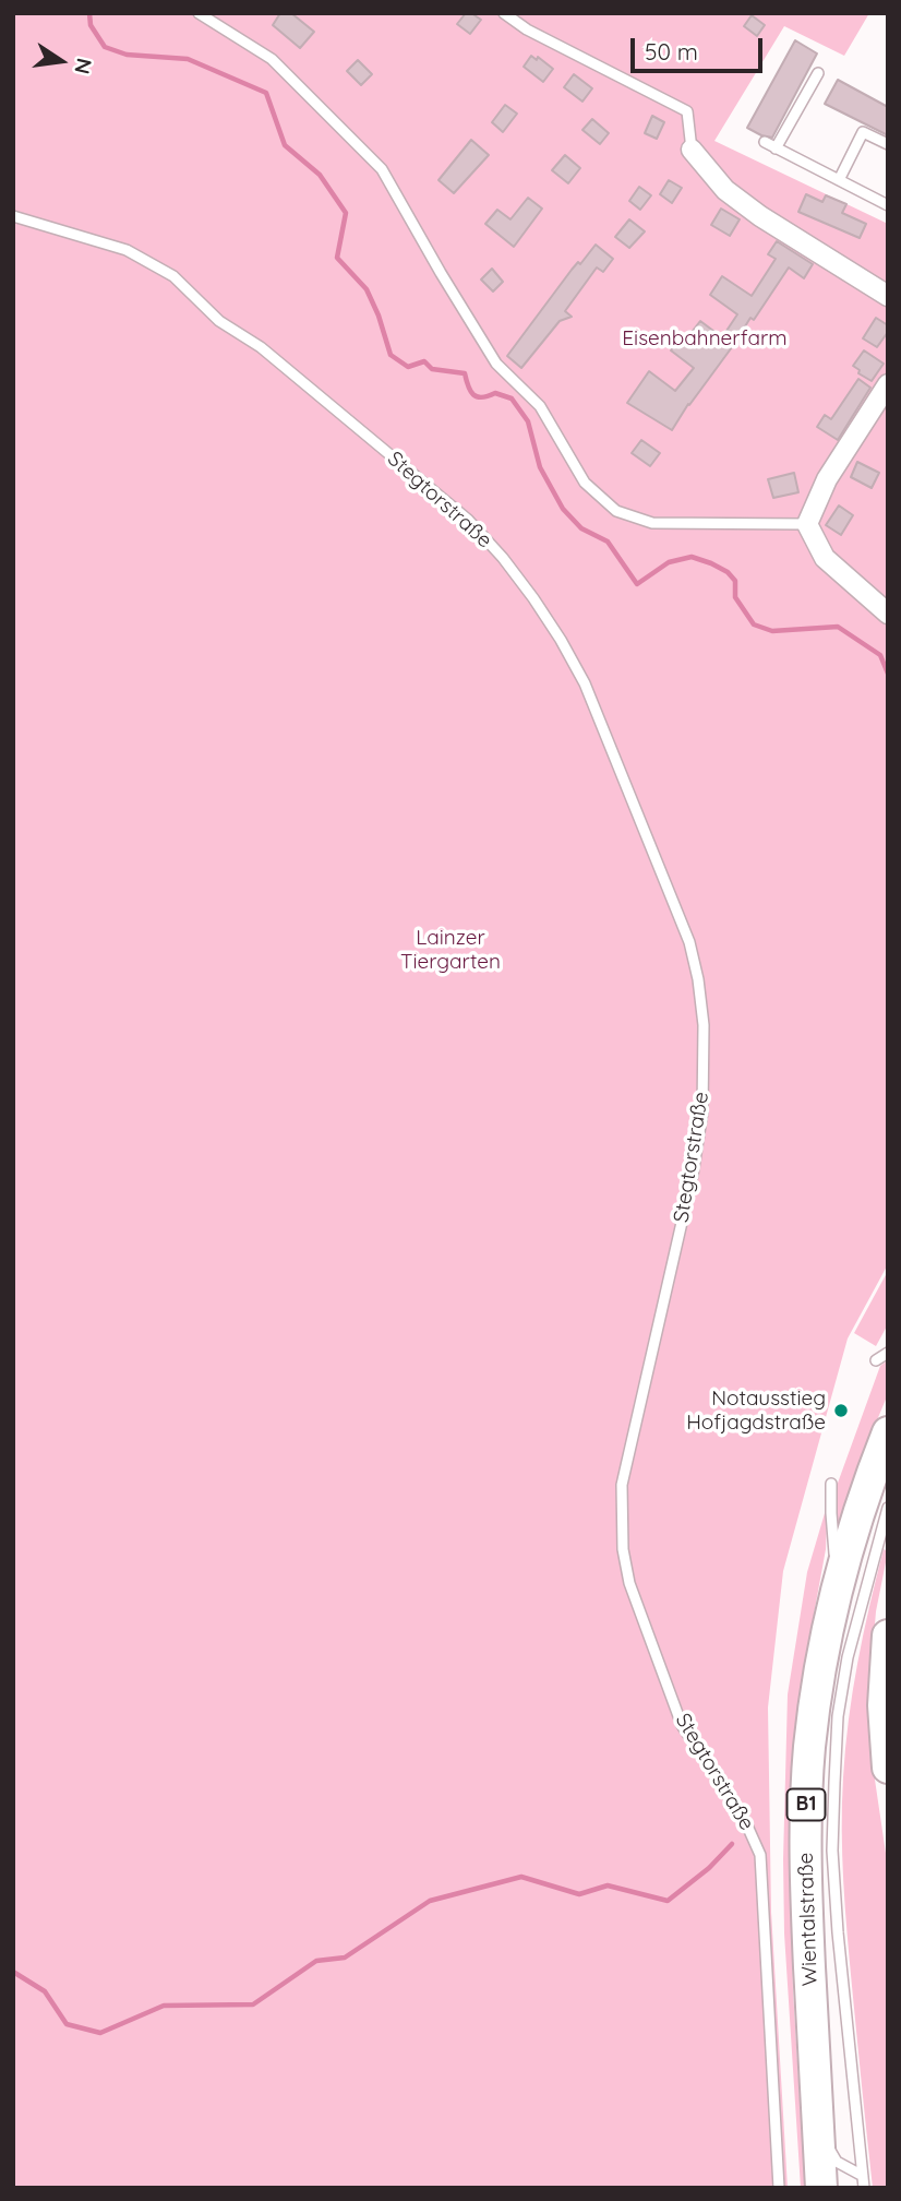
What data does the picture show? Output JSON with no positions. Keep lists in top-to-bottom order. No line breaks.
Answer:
{"streets":{"main road":["B1","Wientalstraße"],"lane":["Stegtorstraße"]},"parks":["Eisenbahnerfarm","Lainzer Tiergarten"],"places":["Notausstieg Hofjagdstraße"],"scale_bar":"50 m","north":"right"}
